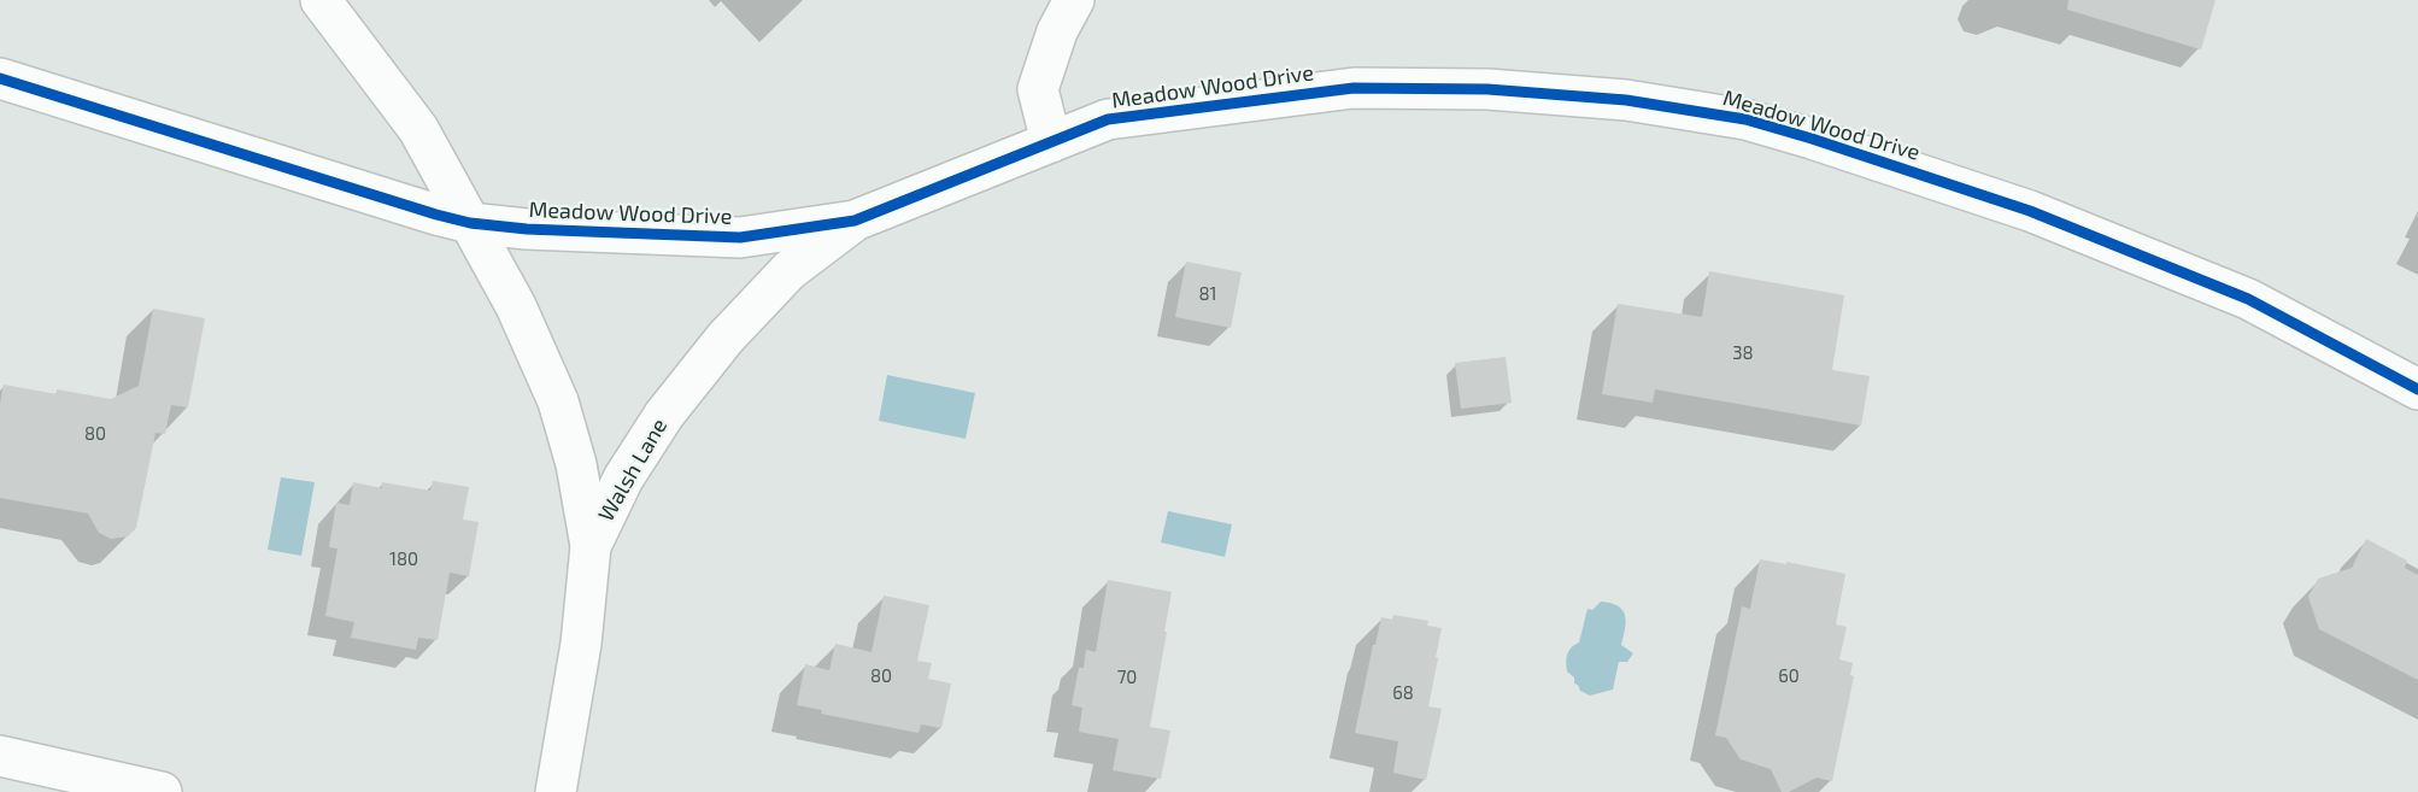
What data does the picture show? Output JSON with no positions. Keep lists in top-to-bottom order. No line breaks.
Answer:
{"streets":{"street":["Meadow Wood Drive","Walsh Lane"]},"crossings":[["Meadow Wood Drive","Walsh Lane"]],"house_numbers":["81","38","80","180","80","60","70","68"]}
